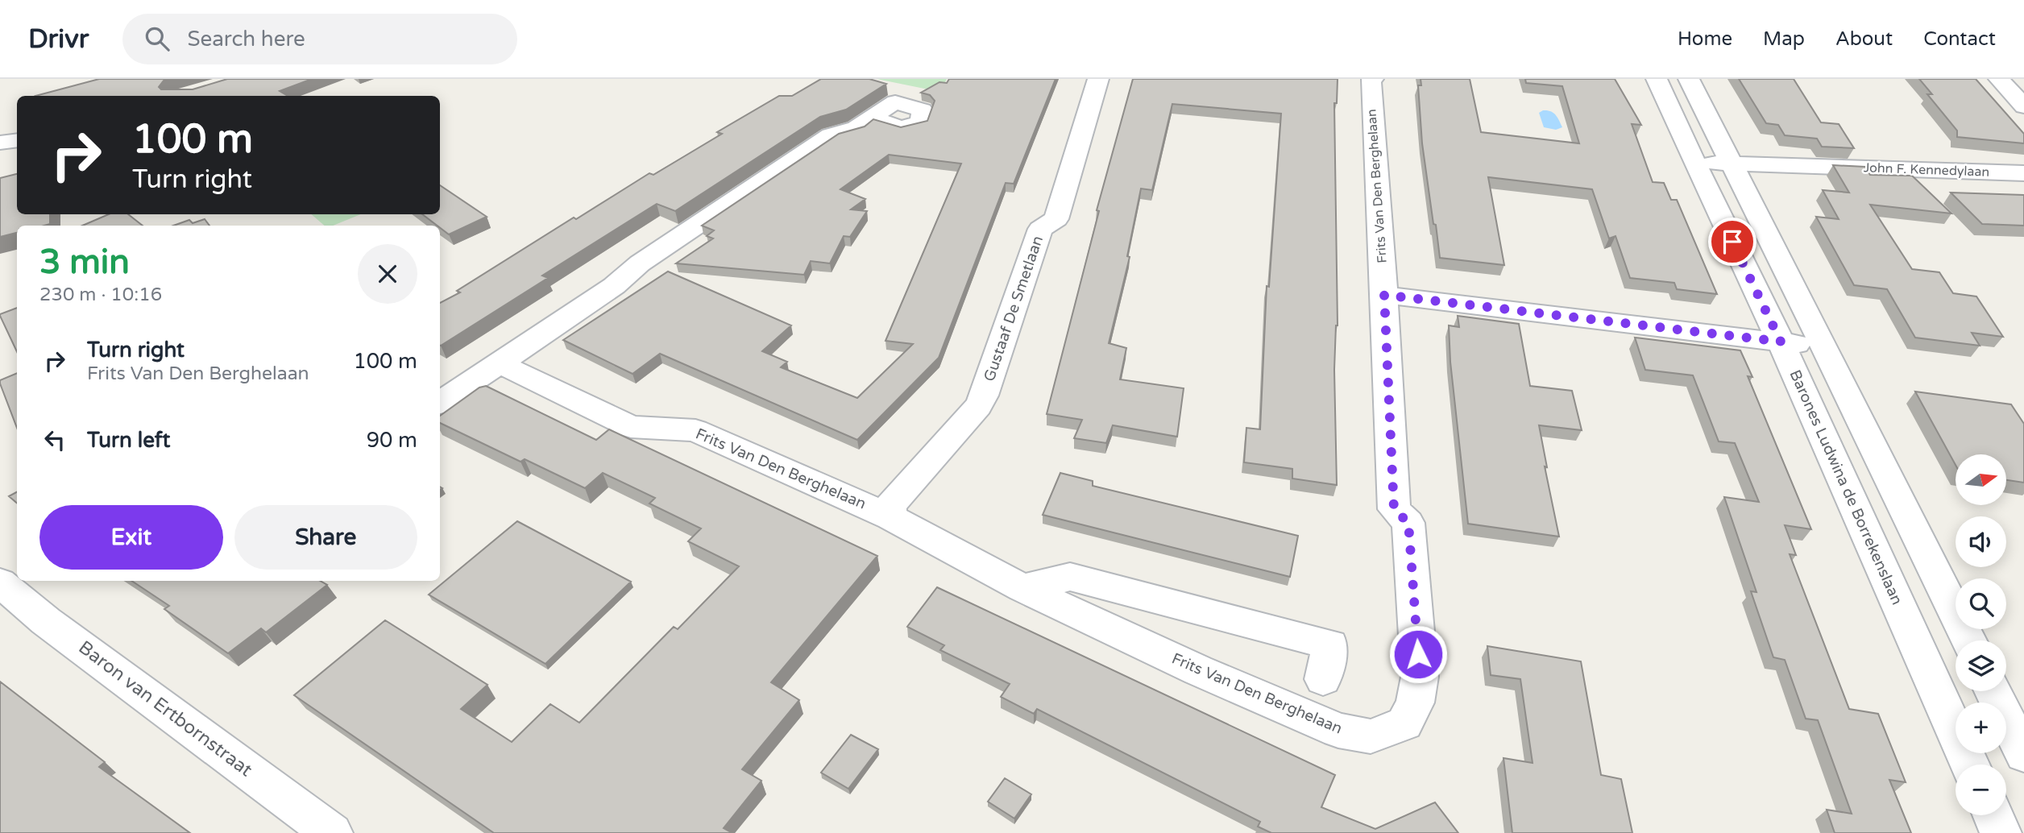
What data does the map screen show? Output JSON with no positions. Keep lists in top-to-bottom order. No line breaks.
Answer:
{"streets":{"street":["John F. Kennedylaan","Frits Van Den Berghelaan","Gustaaf De Smetlaan","Barones Ludwina de Borrekenslaan","Baron van Ertbornstraat"]},"crossings":[["John F. Kennedylaan","Barones Ludwina de Borrekenslaan"],["Frits Van Den Berghelaan","Gustaaf De Smetlaan"]],"north":"right","page":{"header":"Drivr","search":"Search here","nav":["Home","Map","About","Contact"],"turn":["100 m","Turn right"],"heading":["3 min","230 m · 10:16"],"list":[{"name":"Turn right","note":"Frits Van Den Berghelaan","value":"100 m"},{"name":"Turn left","value":"90 m"}],"map_buttons":["+","−"],"buttons":["Exit","Share"]}}
